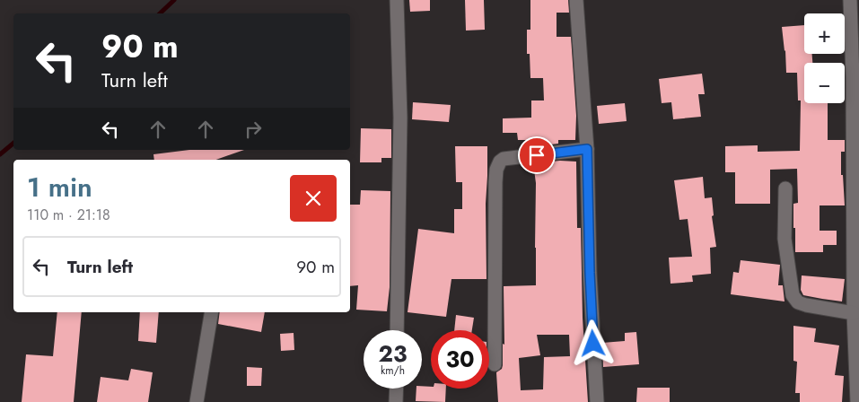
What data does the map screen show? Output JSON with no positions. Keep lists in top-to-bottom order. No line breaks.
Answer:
{"page":{"map_buttons":["+","−"],"turn":["90 m","Turn left"],"heading":["1 min","110 m · 21:18"],"list":[{"name":"Turn left","value":"90 m"}],"speed":"23 km/h","limit":"30"}}
